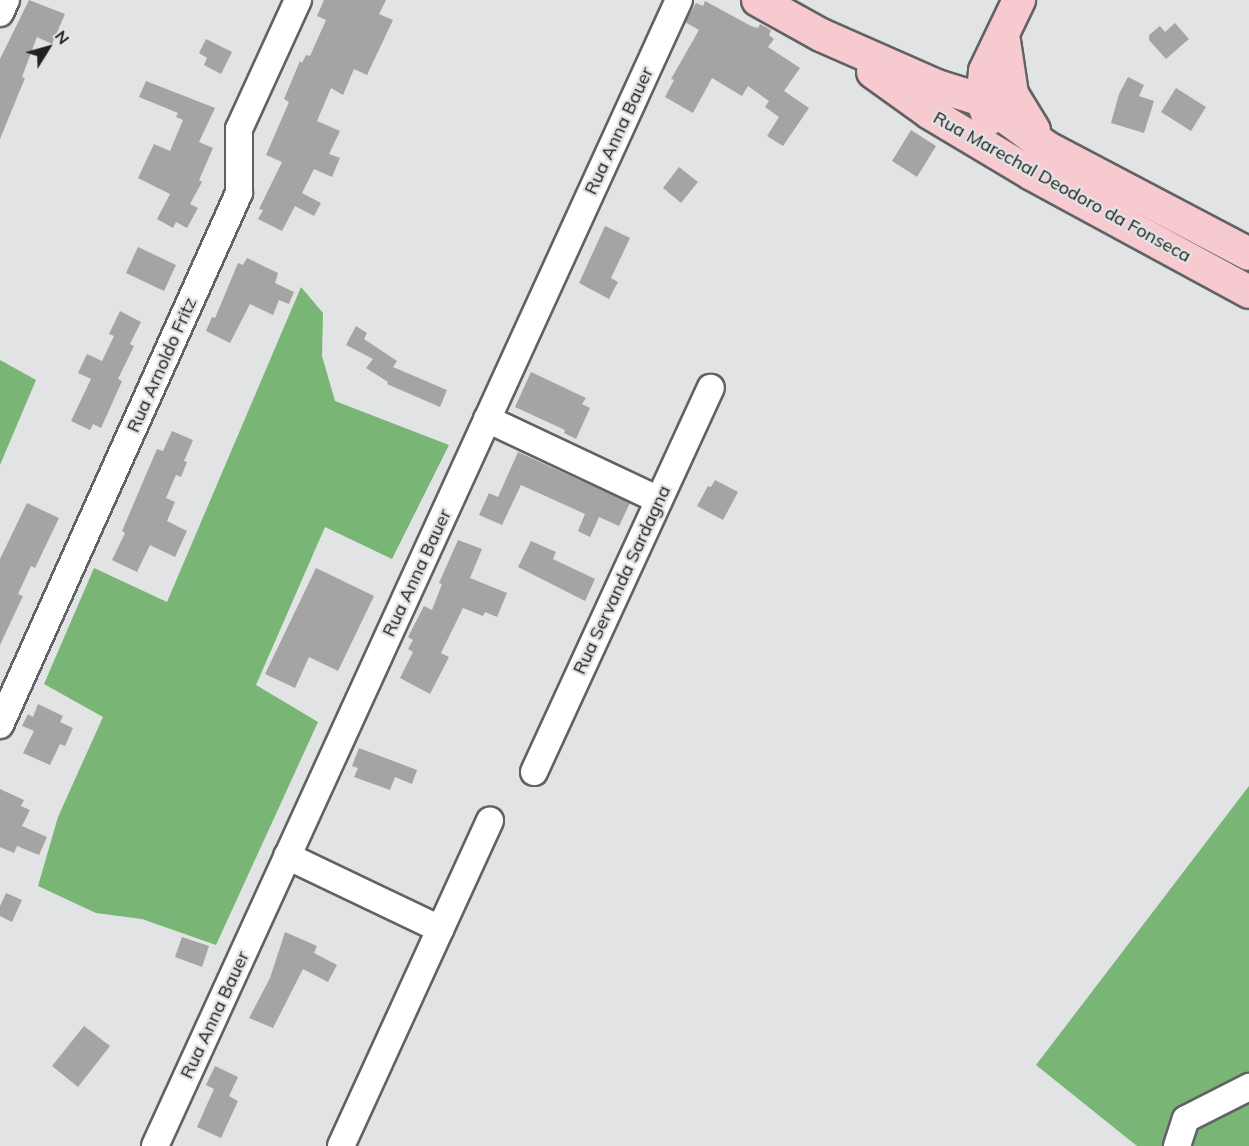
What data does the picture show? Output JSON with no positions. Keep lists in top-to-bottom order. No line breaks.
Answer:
{"streets":{"main road":["Rua Marechal Deodoro da Fonseca"],"street":["Rua Anna Bauer","Rua Arnoldo Fritz","Rua Servanda Sardagna"]},"north":"top right"}
